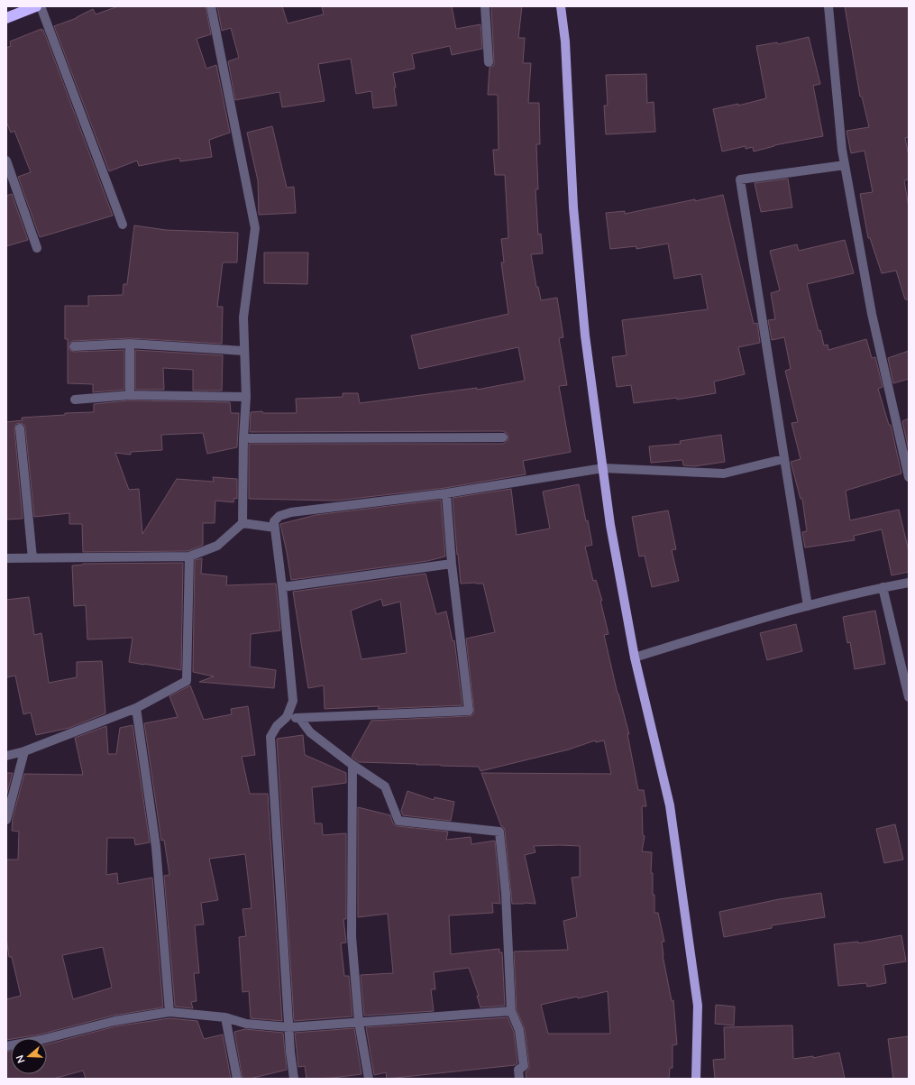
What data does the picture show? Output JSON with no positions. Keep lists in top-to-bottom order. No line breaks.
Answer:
{"north":"left"}
